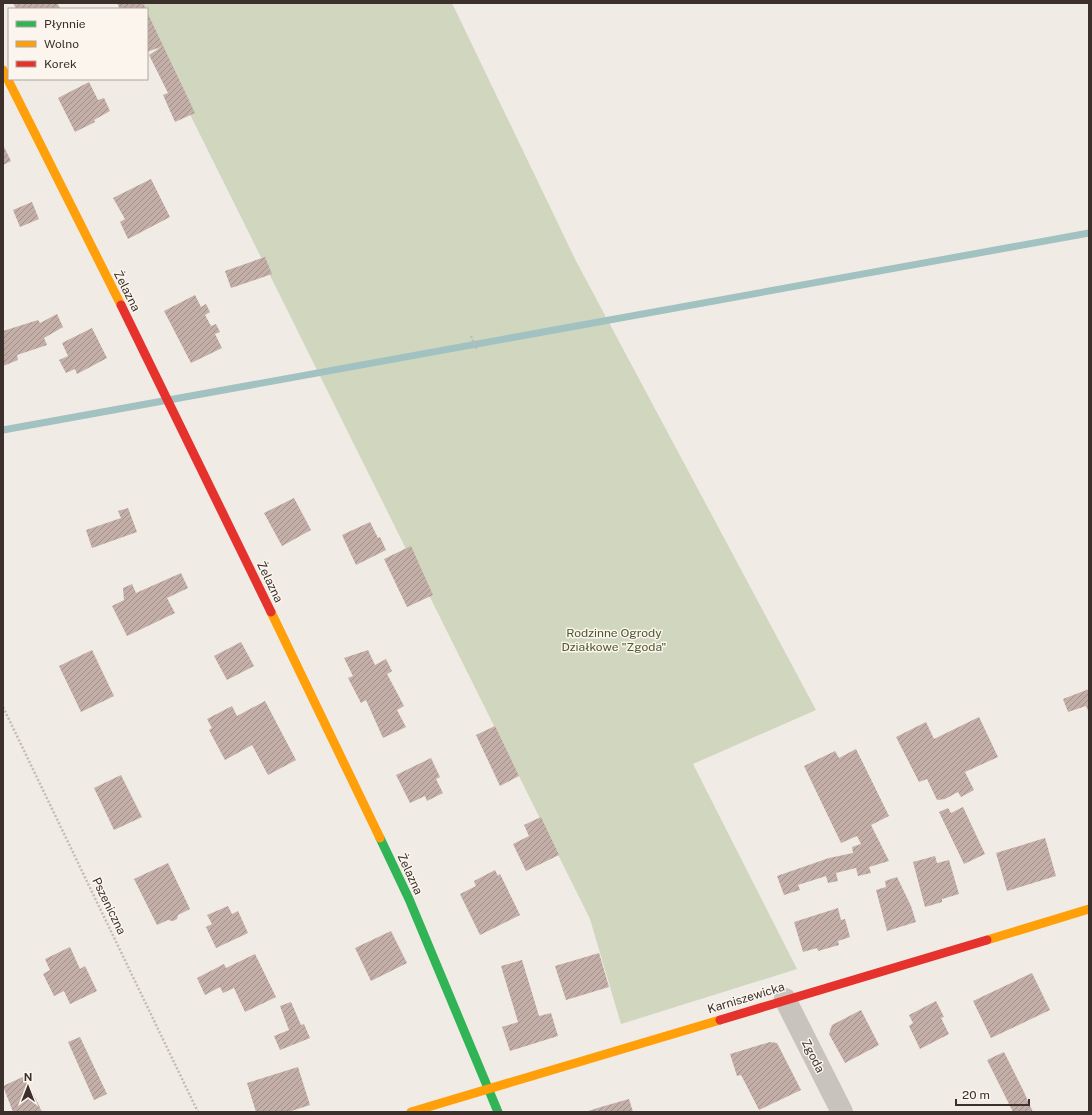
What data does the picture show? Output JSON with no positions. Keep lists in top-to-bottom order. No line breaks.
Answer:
{"streets":{"street":["Żelazna","Karniszewicka","Zgoda"],"path":["Pszeniczna"]},"crossings":[["Żelazna","Karniszewicka"],["Karniszewicka","Zgoda"]],"parks":["Rodzinne Ogrody Działkowe \"Zgoda\""],"legend":["Płynnie","Wolno","Korek"],"scale_bar":"20 m","north":"top"}
